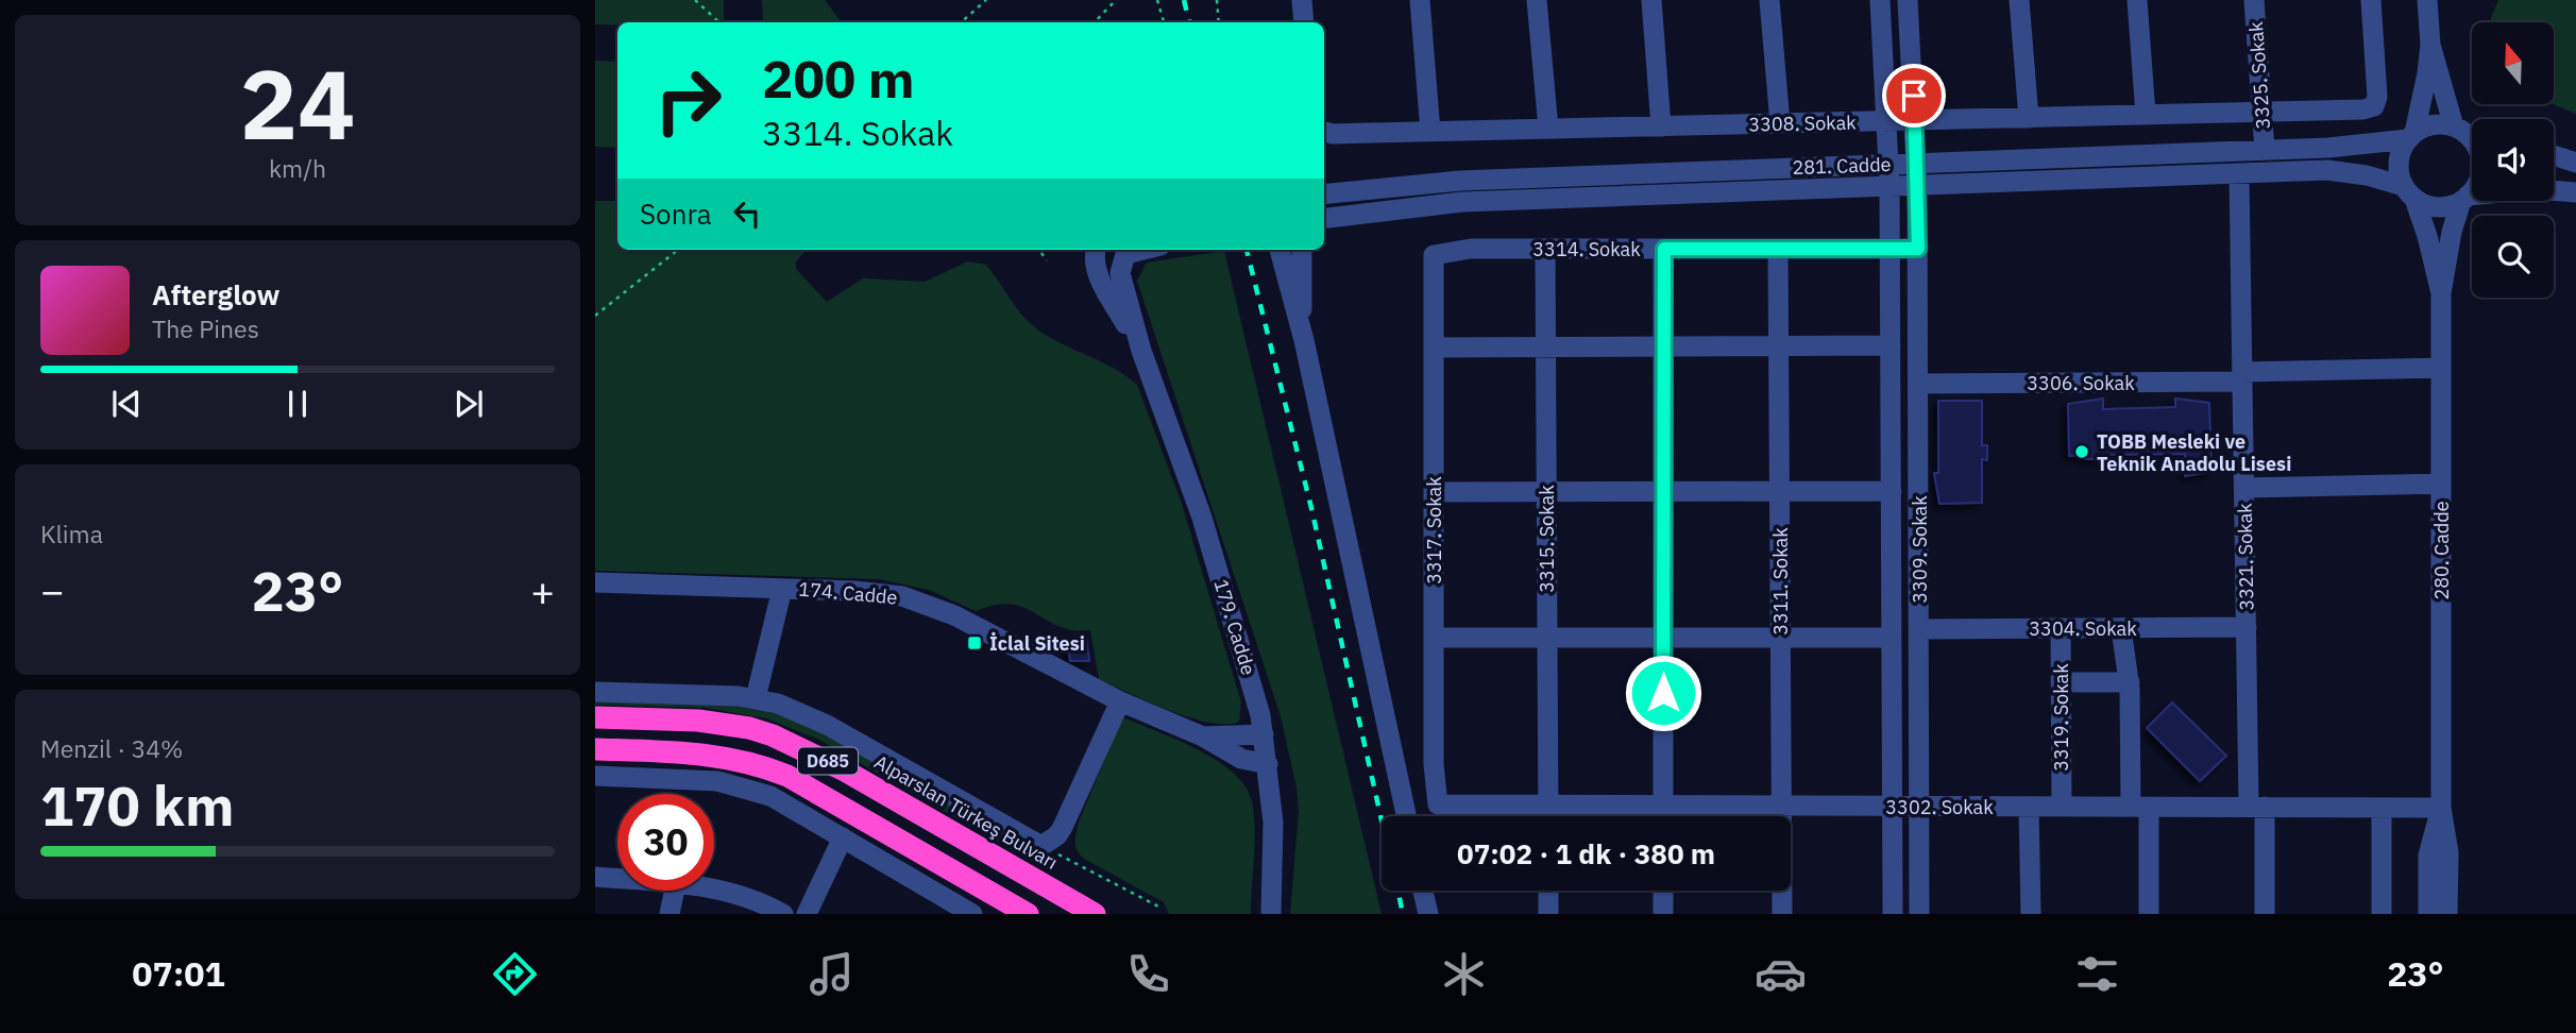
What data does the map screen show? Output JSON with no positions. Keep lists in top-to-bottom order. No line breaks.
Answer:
{"streets":{"highway":["D685","Alparslan Türkeş Bulvarı"],"street":["3325. Sokak","3308. Sokak","281. Cadde","3314. Sokak","3306. Sokak","3317. Sokak","3315. Sokak","3309. Sokak","280. Cadde","3321. Sokak","3311. Sokak","174. Cadde","179. Cadde","3304. Sokak","3319. Sokak","3302. Sokak"]},"crossings":[["3325. Sokak","3308. Sokak"],["3325. Sokak","281. Cadde"],["3308. Sokak","3309. Sokak"],["281. Cadde","3309. Sokak"],["281. Cadde","280. Cadde"],["281. Cadde","3321. Sokak"],["3314. Sokak","3317. Sokak"],["3314. Sokak","3315. Sokak"],["3314. Sokak","3309. Sokak"],["3314. Sokak","3311. Sokak"],["3306. Sokak","3309. Sokak"],["3306. Sokak","280. Cadde"],["3306. Sokak","3321. Sokak"],["3317. Sokak","3302. Sokak"],["3315. Sokak","3302. Sokak"],["3309. Sokak","3304. Sokak"],["3309. Sokak","3302. Sokak"],["280. Cadde","3302. Sokak"],["3321. Sokak","3304. Sokak"],["3321. Sokak","3302. Sokak"],["3311. Sokak","3302. Sokak"],["174. Cadde","179. Cadde"],["3304. Sokak","3319. Sokak"],["3319. Sokak","3302. Sokak"]],"places":{"other":["TOBB Mesleki ve Teknik Anadolu Lisesi"],"transit":["İclal Sitesi"]},"north":"top","page":{"tile":[["24","km/h"],"Klima",["Menzil · 34%","170 km"]],"turn":["200 m","3314. Sokak"],"then":"Sonra","song":["Afterglow","The Pines"],"heat":["−","23°","+"],"limit":"30","trip":"07:02 · 1 dk · 380 m","tabs":["07:01","23°"]}}
